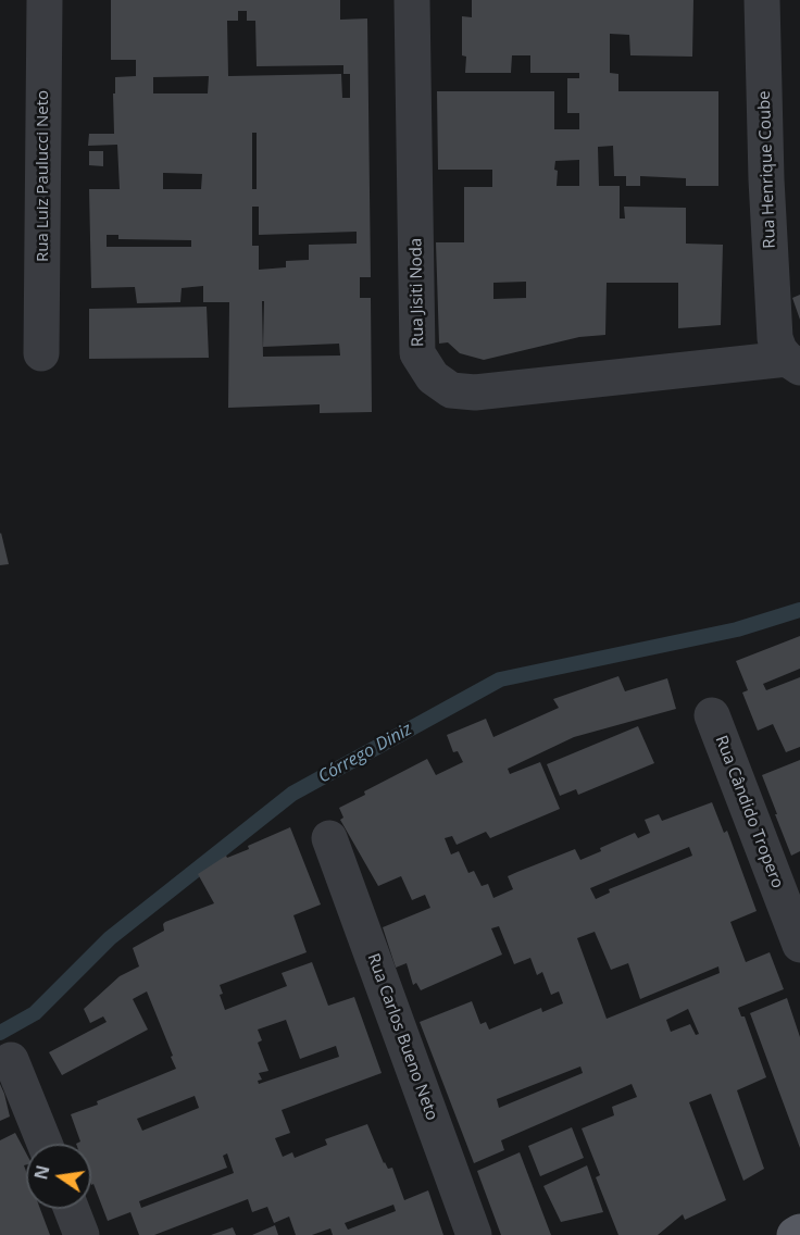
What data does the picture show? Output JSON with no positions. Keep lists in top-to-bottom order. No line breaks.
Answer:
{"streets":{"street":["Rua Henrique Coube","Rua Luiz Paulucci Neto","Rua Jisiti Noda","Rua Cândido Tropero","Rua Carlos Bueno Neto"]},"crossings":[["Rua Henrique Coube","Rua Jisiti Noda"]],"water":["Córrego Diniz"],"north":"left"}
